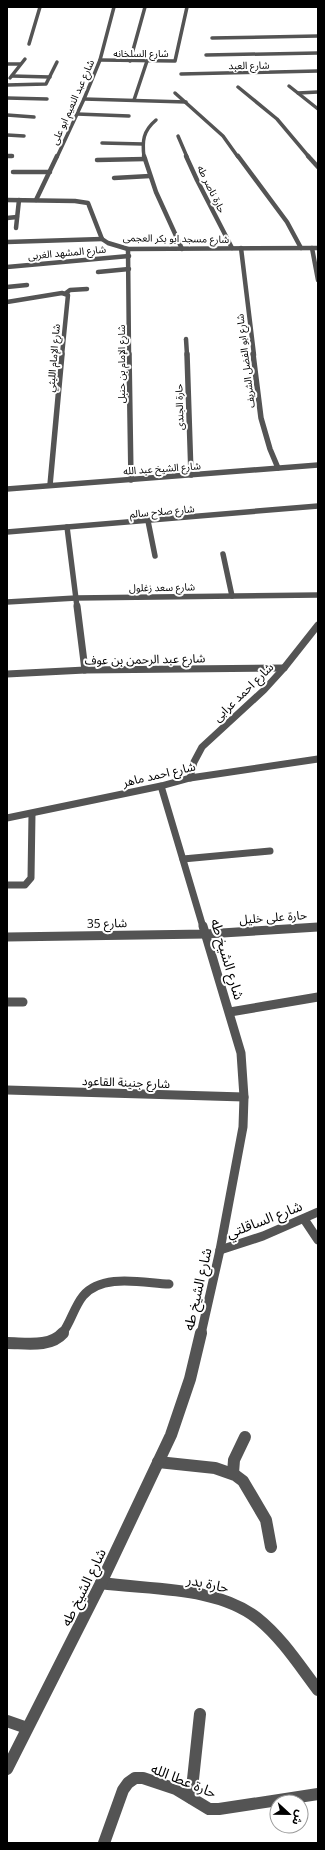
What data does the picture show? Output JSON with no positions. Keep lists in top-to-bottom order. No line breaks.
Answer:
{"streets":{"street":["شارع السلخانه","شارع العبد","شارع عبد النعيم ابو على","حارة ناصر طه","شارع مسجد ابو بكر العجمى","شارع المشهد الغربى","شارع الإمام الليثي","شارع ابو الفضل الشريف","شارع الإمام بن حنبل","حارة الجندى","شارع الشيخ عبد الله","شارع صلاح سالم","شارع سعد زغلول","شارع عبد الرحمن بن عوف","شارع احمد عرابى","شارع احمد ماهر","حارة على خليل","شارع 35","شارع الشيخ طه","شارع جنينة القاعود","شارع الساقلتي","حارة بدر","حارة عطا الله"]},"crossings":[["شارع السلخانه","شارع عبد النعيم ابو على"],["حارة ناصر طه","شارع مسجد ابو بكر العجمى"],["شارع مسجد ابو بكر العجمى","شارع ابو الفضل الشريف"],["شارع مسجد ابو بكر العجمى","شارع الإمام بن حنبل"],["شارع المشهد الغربى","شارع الإمام بن حنبل"],["شارع الإمام الليثي","شارع الشيخ عبد الله"],["شارع ابو الفضل الشريف","شارع الشيخ عبد الله"],["شارع الإمام بن حنبل","شارع الشيخ عبد الله"],["حارة الجندى","شارع الشيخ عبد الله"],["شارع عبد الرحمن بن عوف","شارع احمد عرابى"],["شارع احمد عرابى","شارع احمد ماهر"],["شارع احمد ماهر","شارع الشيخ طه"],["حارة على خليل","شارع 35"],["حارة على خليل","شارع الشيخ طه"],["شارع 35","شارع الشيخ طه"],["شارع الشيخ طه","شارع جنينة القاعود"],["شارع الشيخ طه","شارع الساقلتي"],["شارع الشيخ طه","حارة بدر"]],"north":"right"}
